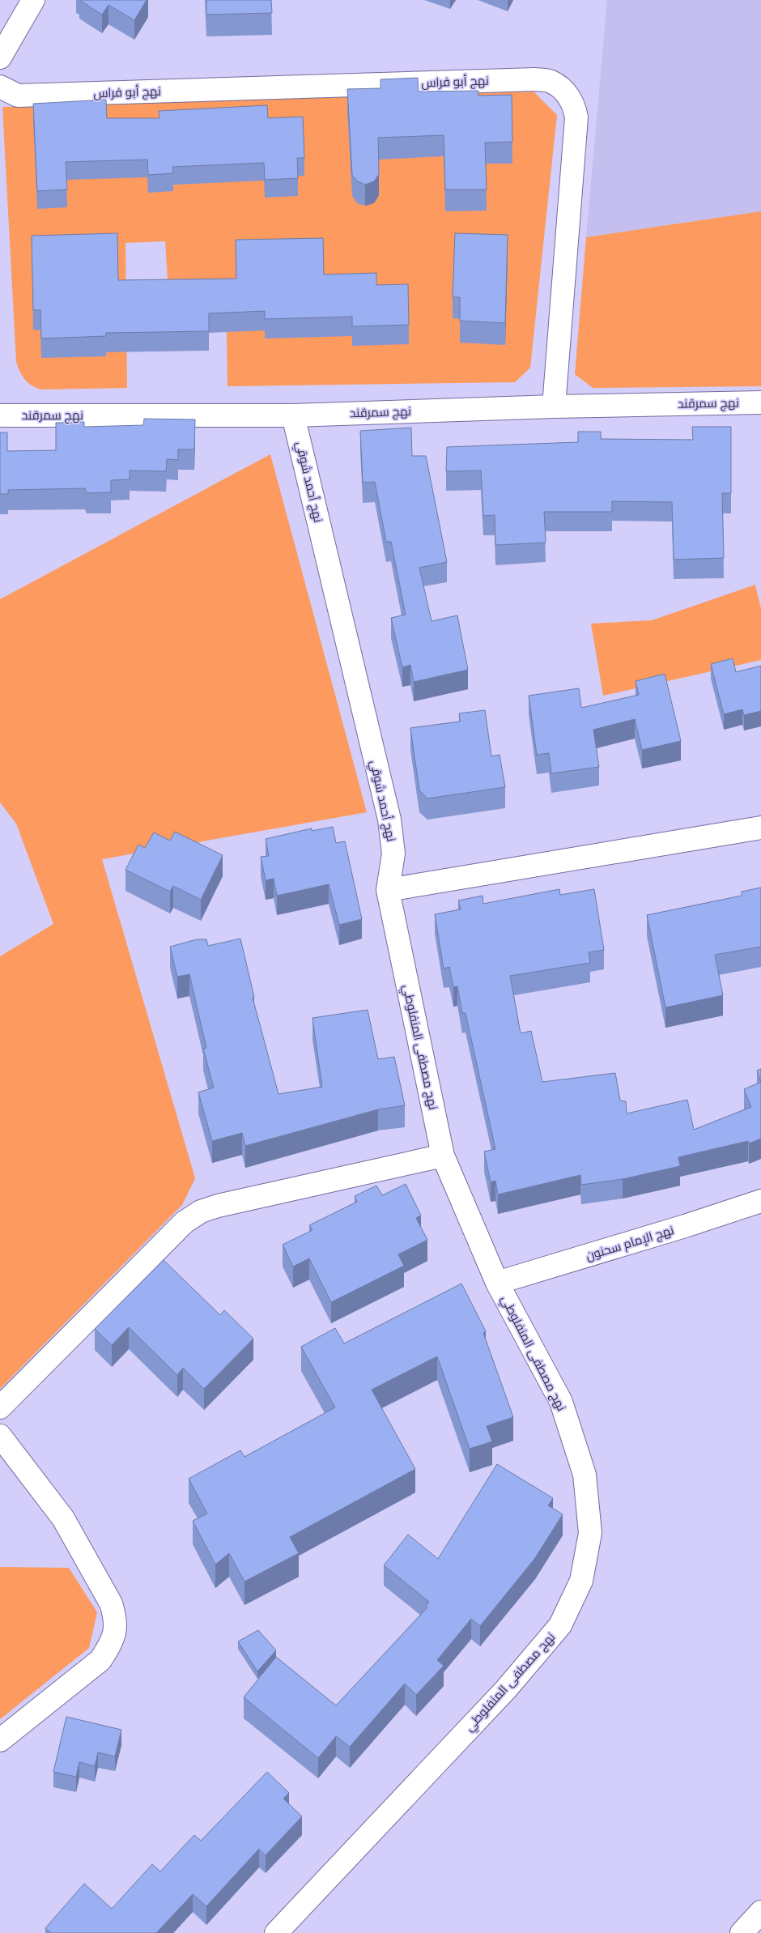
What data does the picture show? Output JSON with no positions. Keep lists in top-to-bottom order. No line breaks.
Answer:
{"streets":{"street":["نهج أبو فراس","نهج سمرقند","نهج أحمد شوقي","نهج مصطفى المنفلوطي","نهج الإمام سحنون"]},"crossings":[["نهج أبو فراس","نهج سمرقند"],["نهج سمرقند","نهج أحمد شوقي"],["نهج أحمد شوقي","نهج مصطفى المنفلوطي"],["نهج مصطفى المنفلوطي","نهج الإمام سحنون"]]}
